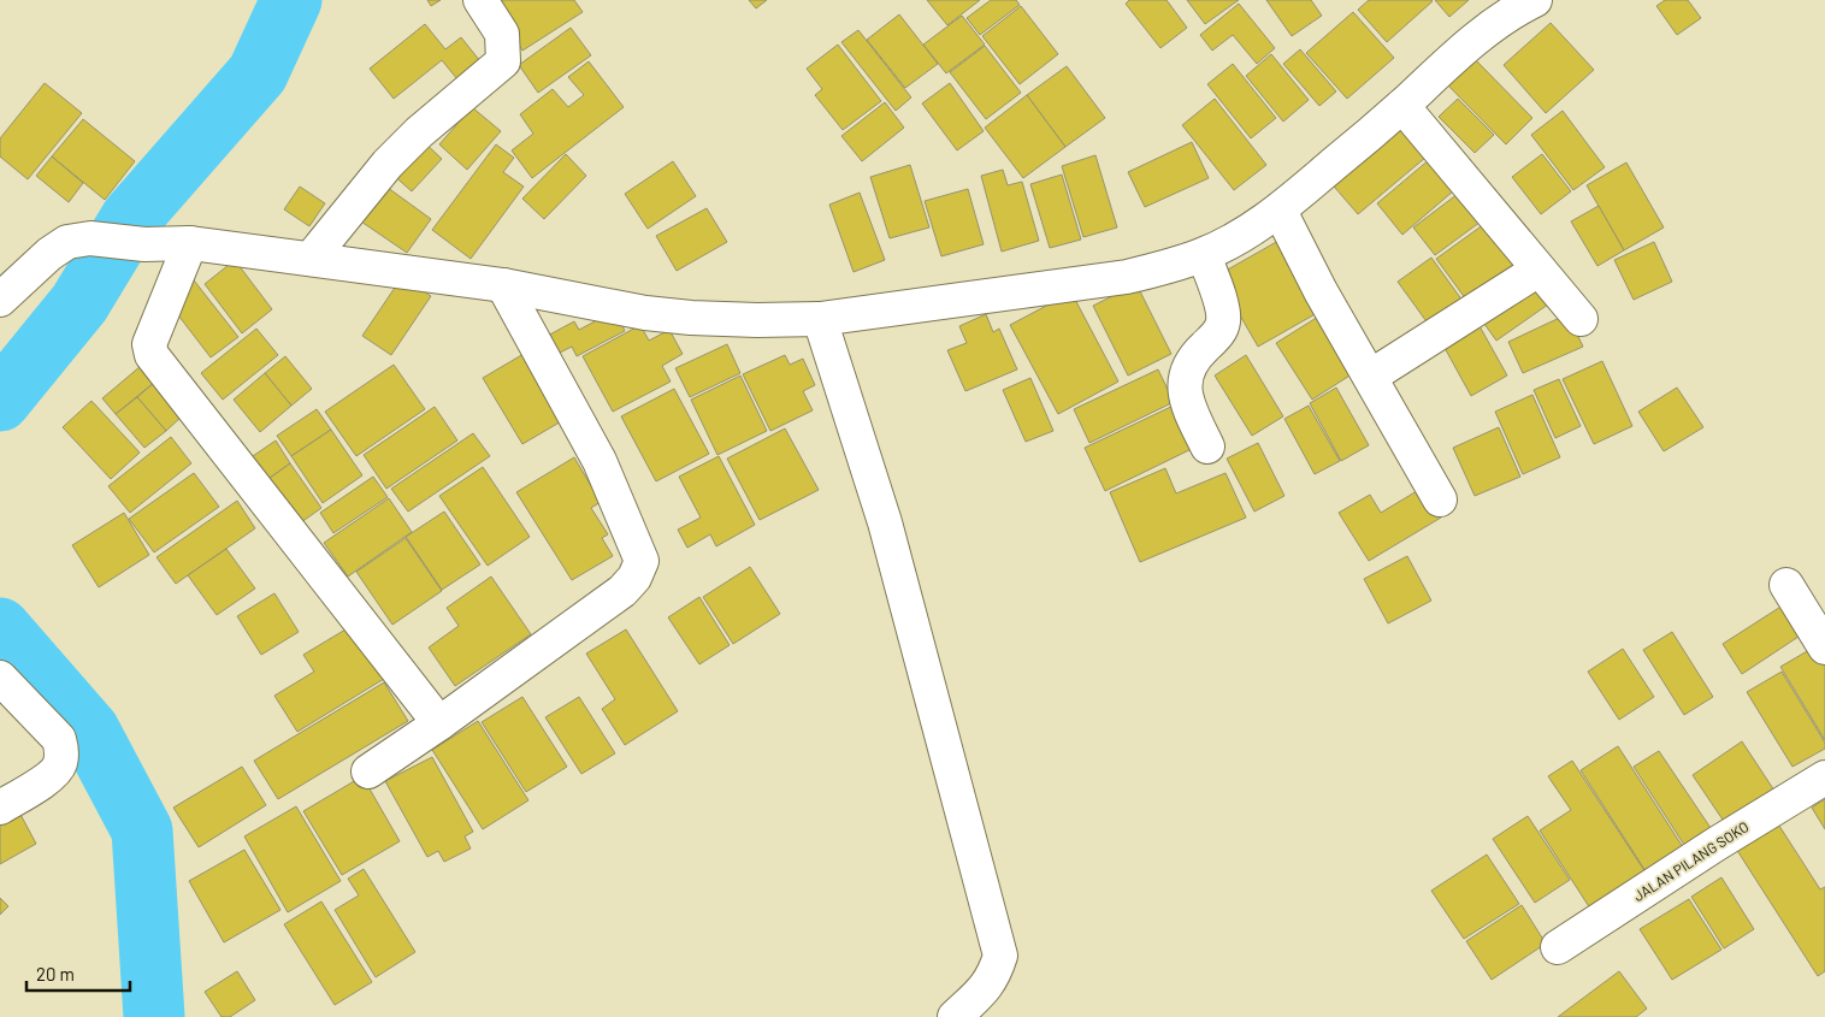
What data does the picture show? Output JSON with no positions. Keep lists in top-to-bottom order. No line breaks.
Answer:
{"streets":{"street":["JALAN PILANG SOKO"]},"scale_bar":"20 m"}
